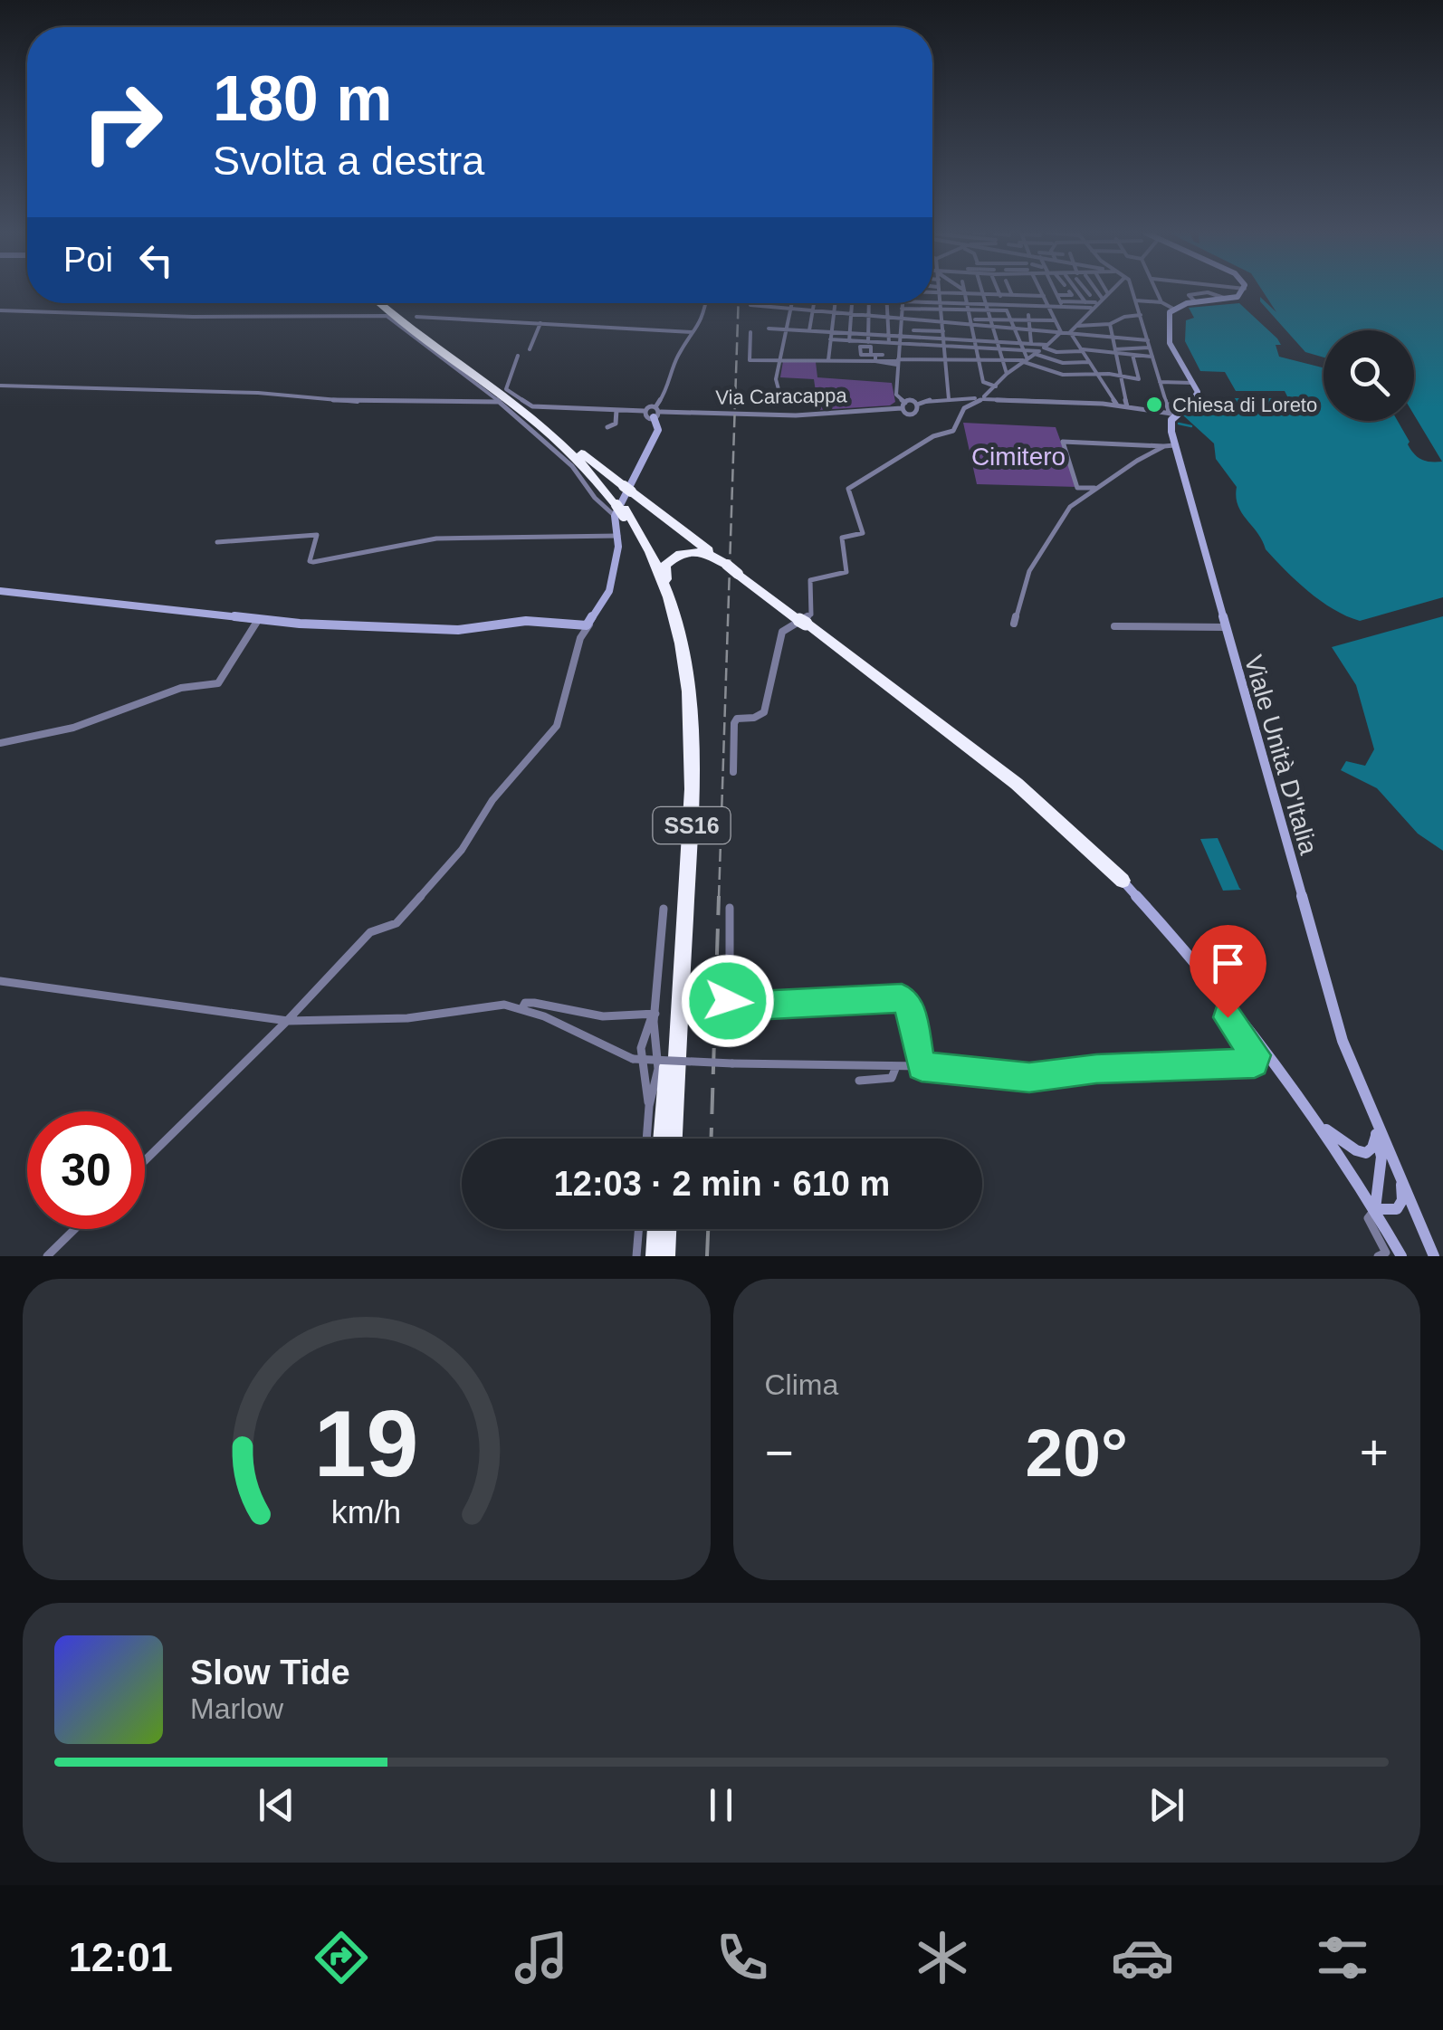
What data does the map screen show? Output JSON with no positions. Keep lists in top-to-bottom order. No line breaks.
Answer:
{"streets":{"highway":["SS16"],"street":["Via Caracappa","Viale Unità D'Italia"]},"parks":["Cimitero"],"places":["Chiesa di Loreto"],"page":{"turn":["180 m","Svolta a destra"],"then":"Poi","limit":"30","trip":"12:03 · 2 min · 610 m","tile":"Clima","heat":["−","20°","+"],"song":["Slow Tide","Marlow"],"tabs":"12:01","gauge":["19","km/h"]}}
